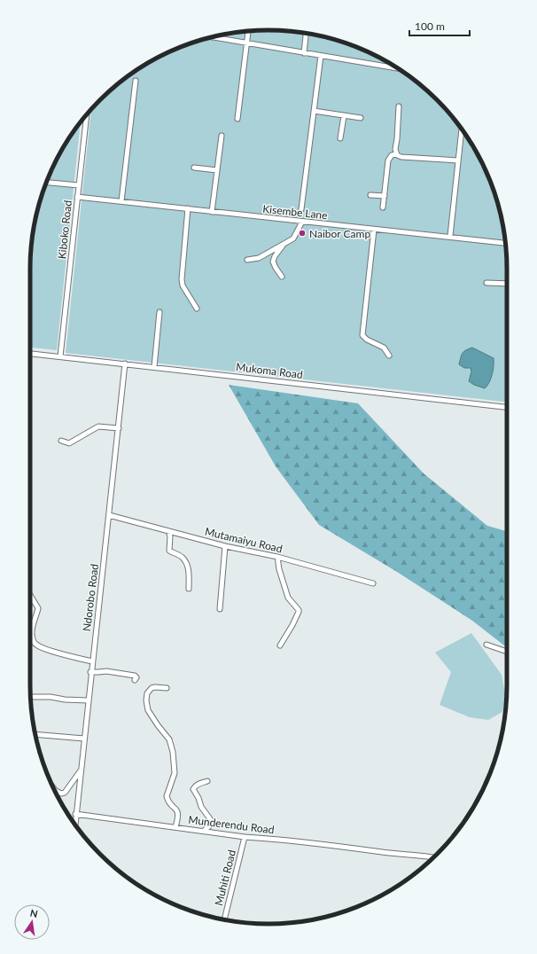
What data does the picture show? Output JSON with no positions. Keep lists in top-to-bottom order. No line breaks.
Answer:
{"streets":{"street":["Kisembe Lane","Kiboko Road","Mukoma Road","Mutamaiyu Road","Ndorobo Road","Munderendu Road","Muhiti Road"]},"crossings":[["Kisembe Lane","Kiboko Road"],["Kiboko Road","Mukoma Road"],["Mukoma Road","Ndorobo Road"],["Mutamaiyu Road","Ndorobo Road"],["Ndorobo Road","Munderendu Road"],["Munderendu Road","Muhiti Road"]],"places":["Naibor Camp"],"scale_bar":"100 m","north":"top"}
